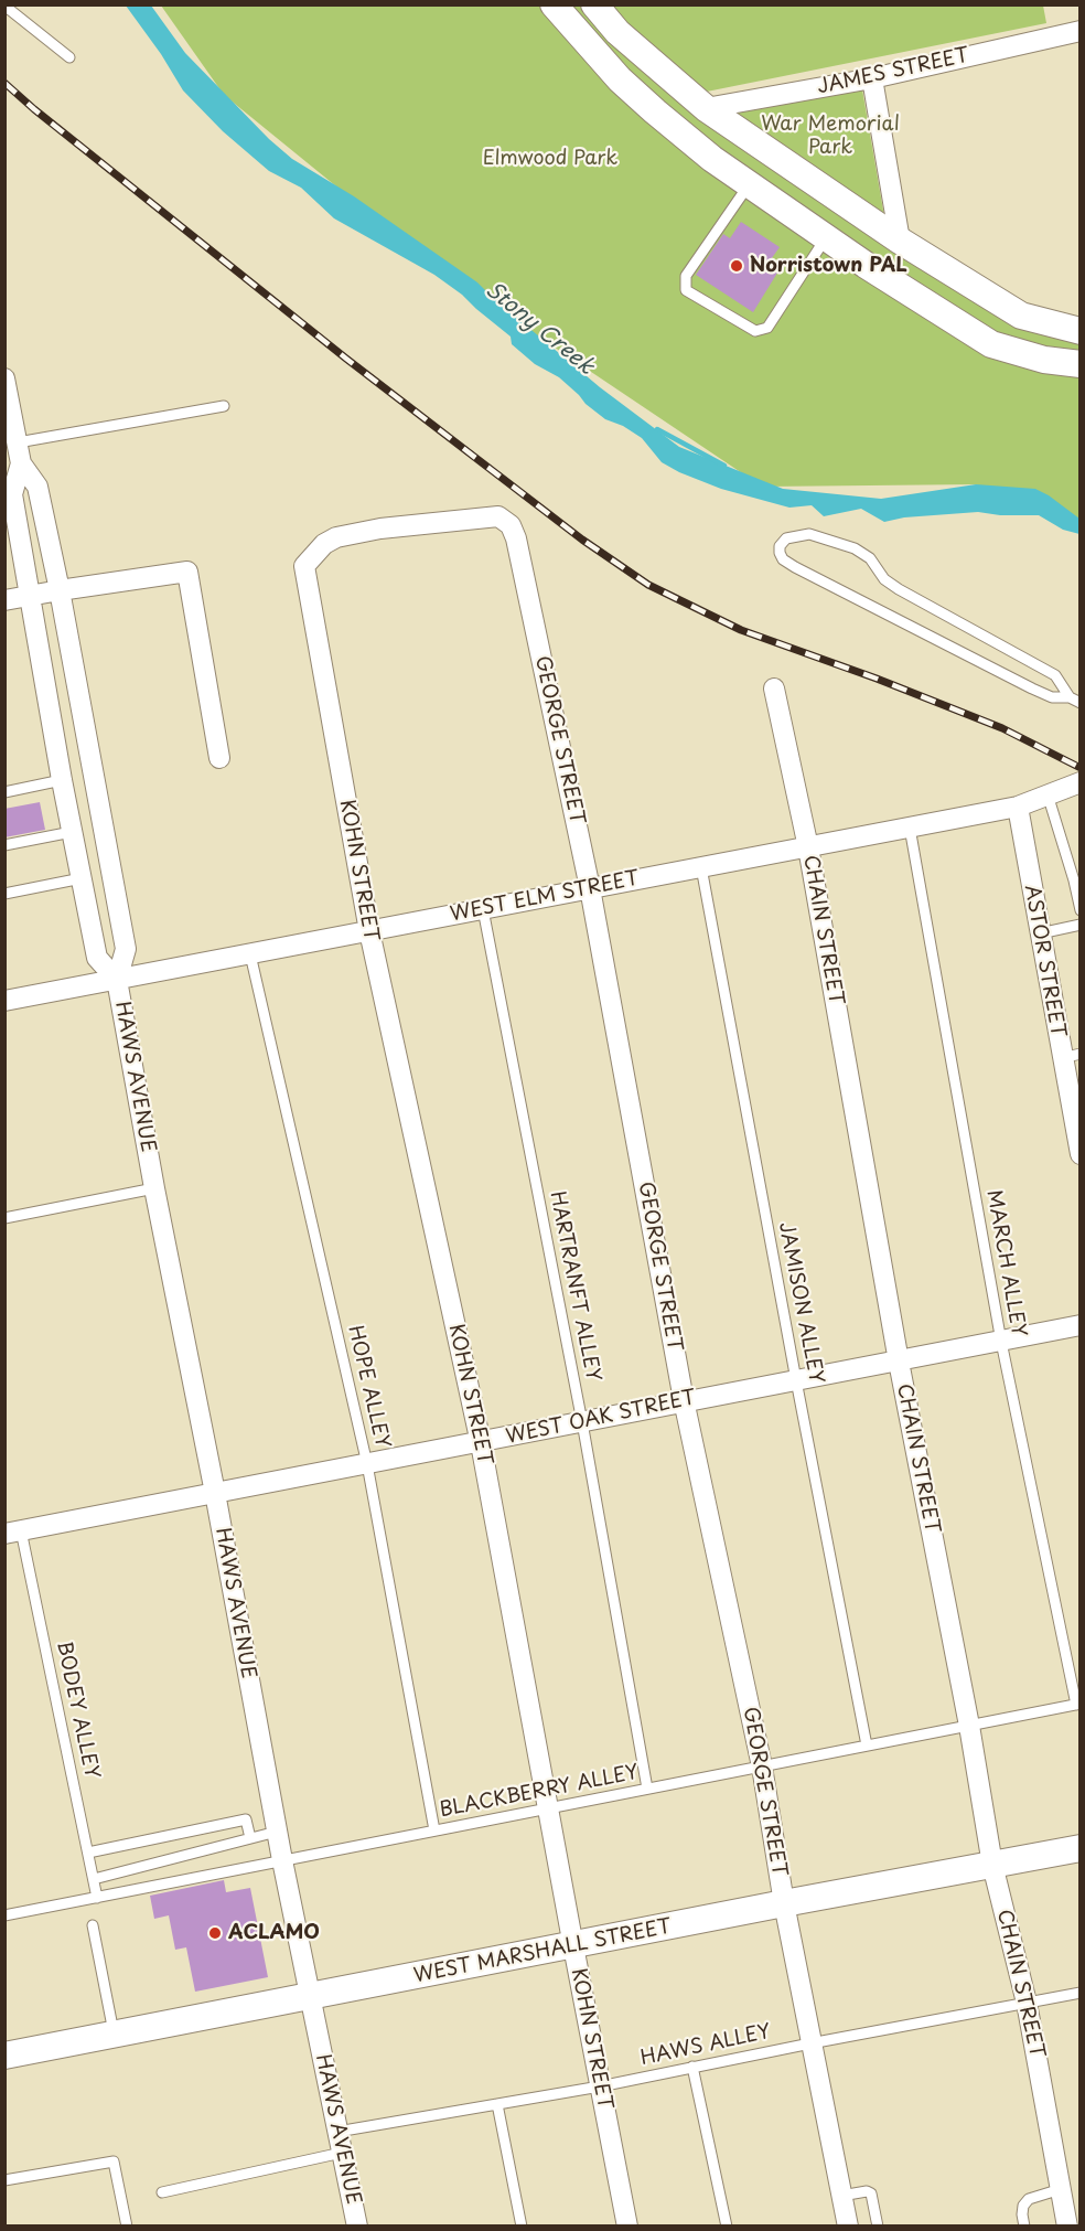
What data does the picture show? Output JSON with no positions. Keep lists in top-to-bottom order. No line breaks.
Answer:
{"streets":{"street":["JAMES STREET","GEORGE STREET","KOHN STREET","WEST ELM STREET","CHAIN STREET","ASTOR STREET","HAWS AVENUE","WEST OAK STREET","WEST MARSHALL STREET"],"lane":["MARCH ALLEY","HARTRANFT ALLEY","JAMISON ALLEY","HOPE ALLEY","BODEY ALLEY","BLACKBERRY ALLEY","HAWS ALLEY"]},"crossings":[["GEORGE STREET","KOHN STREET"],["GEORGE STREET","WEST ELM STREET"],["GEORGE STREET","WEST OAK STREET"],["GEORGE STREET","BLACKBERRY ALLEY"],["GEORGE STREET","WEST MARSHALL STREET"],["GEORGE STREET","HAWS ALLEY"],["KOHN STREET","WEST ELM STREET"],["KOHN STREET","WEST OAK STREET"],["KOHN STREET","BLACKBERRY ALLEY"],["KOHN STREET","WEST MARSHALL STREET"],["KOHN STREET","HAWS ALLEY"],["WEST ELM STREET","CHAIN STREET"],["WEST ELM STREET","ASTOR STREET"],["WEST ELM STREET","HAWS AVENUE"],["WEST ELM STREET","MARCH ALLEY"],["WEST ELM STREET","HARTRANFT ALLEY"],["WEST ELM STREET","JAMISON ALLEY"],["WEST ELM STREET","HOPE ALLEY"],["CHAIN STREET","WEST OAK STREET"],["CHAIN STREET","BLACKBERRY ALLEY"],["CHAIN STREET","WEST MARSHALL STREET"],["CHAIN STREET","HAWS ALLEY"],["HAWS AVENUE","WEST OAK STREET"],["HAWS AVENUE","BLACKBERRY ALLEY"],["HAWS AVENUE","WEST MARSHALL STREET"],["HAWS AVENUE","HAWS ALLEY"],["MARCH ALLEY","WEST OAK STREET"],["MARCH ALLEY","BLACKBERRY ALLEY"],["HARTRANFT ALLEY","WEST OAK STREET"],["HARTRANFT ALLEY","BLACKBERRY ALLEY"],["JAMISON ALLEY","WEST OAK STREET"],["JAMISON ALLEY","BLACKBERRY ALLEY"],["HOPE ALLEY","WEST OAK STREET"],["HOPE ALLEY","BLACKBERRY ALLEY"],["WEST OAK STREET","BODEY ALLEY"],["BODEY ALLEY","BLACKBERRY ALLEY"]],"water":["Stony Creek"],"parks":["War Memorial Park","Elmwood Park"],"places":["Norristown PAL","ACLAMO"]}
